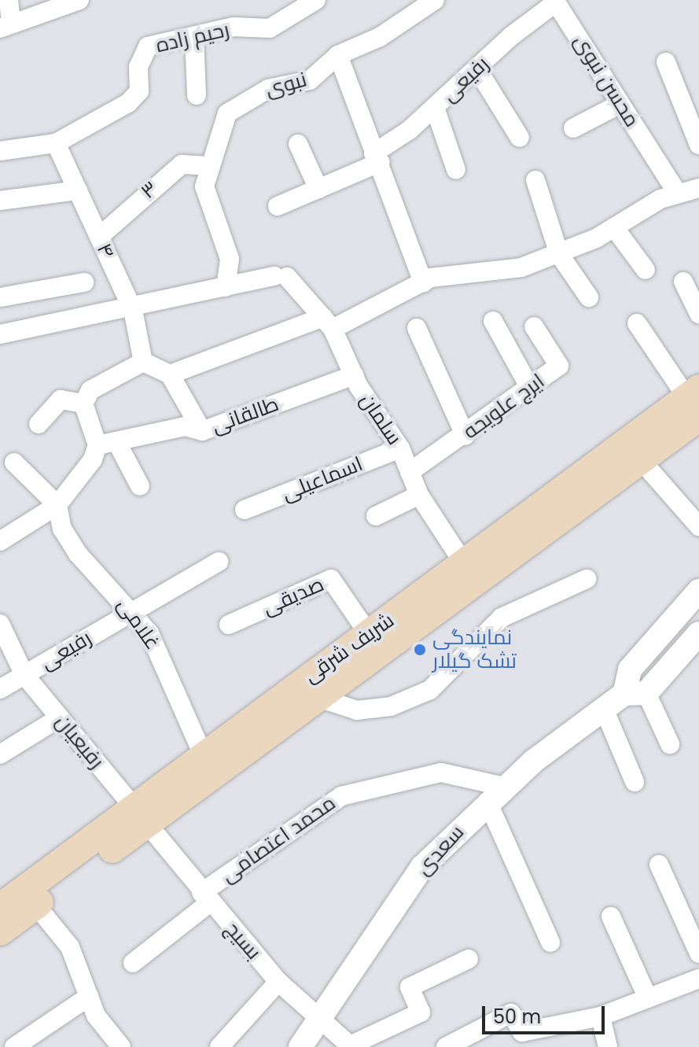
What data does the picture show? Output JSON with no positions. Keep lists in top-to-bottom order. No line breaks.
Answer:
{"streets":{"main road":["شریف شرقی"],"street":["رحیم زاده","رفیعی","محسن نبوی","نبوی","۳","۴","ایرج علویجه","طالقانی","سلمان","اسماعیلی","صدیقی","غلامی","رفیعیان","محمد اعتصامی","سعدی","بسیج"]},"crossings":[["رحیم زاده","۴"],["رفیعی","محسن نبوی"],["رفیعی","غلامی"],["رفیعی","رفیعیان"],["نبوی","۳"],["نبوی","سلمان"],["۳","۴"],["۴","سلمان"],["ایرج علویجه","سلمان"],["طالقانی","سلمان"],["سلمان","اسماعیلی"],["سلمان","شریف شرقی"],["صدیقی","شریف شرقی"],["غلامی","شریف شرقی"],["شریف شرقی","رفیعیان"],["شریف شرقی","بسیج"],["رفیعیان","بسیج"],["محمد اعتصامی","سعدی"],["محمد اعتصامی","بسیج"],["سعدی","بسیج"]],"places":["نمایندگی تشک گیلار"],"scale_bar":"50 m"}
